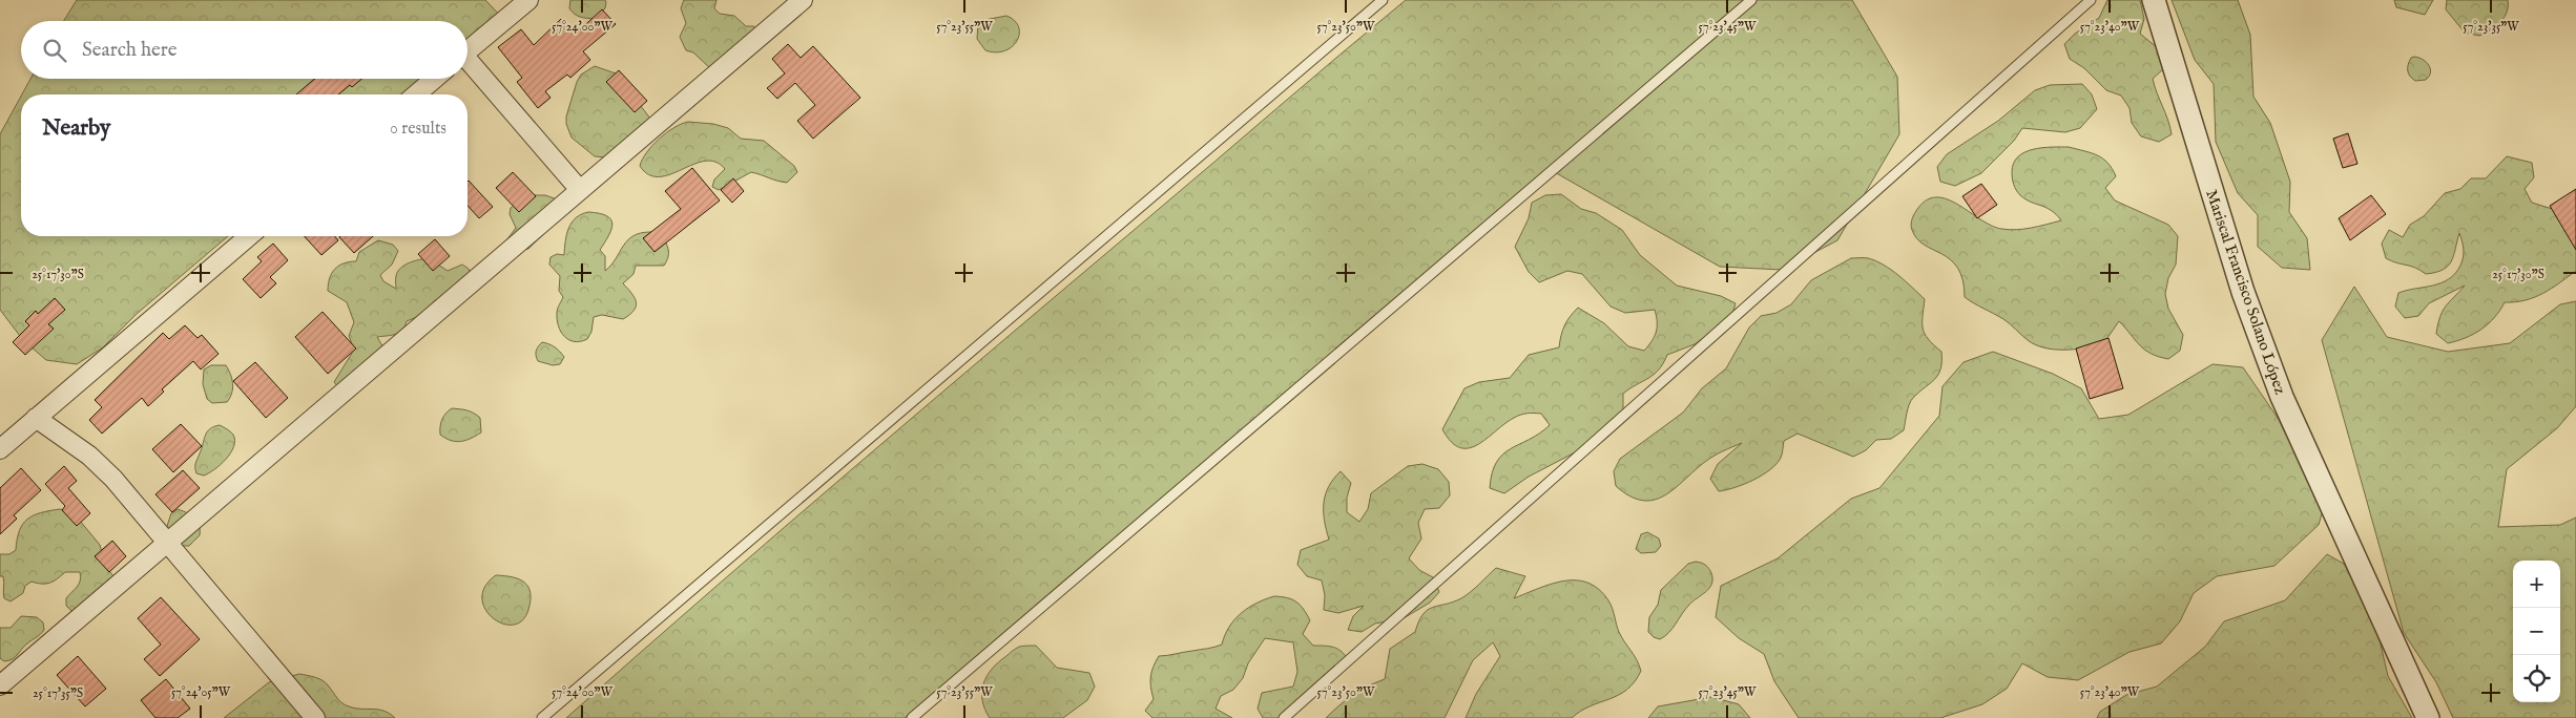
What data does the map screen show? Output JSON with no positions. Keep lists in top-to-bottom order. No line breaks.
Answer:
{"streets":{"street":["Mariscal Francisco Solano López"]},"page":{"search":"Search here","heading":["Nearby","0 results"],"map_buttons":["+","−"]},"coordinates":["57°24'00\"W","57°23'55\"W","57°23'50\"W","57°23'45\"W","57°23'40\"W","57°23'35\"W","25°17'30\"S","57°24'05\"W","25°17'35\"S"]}
